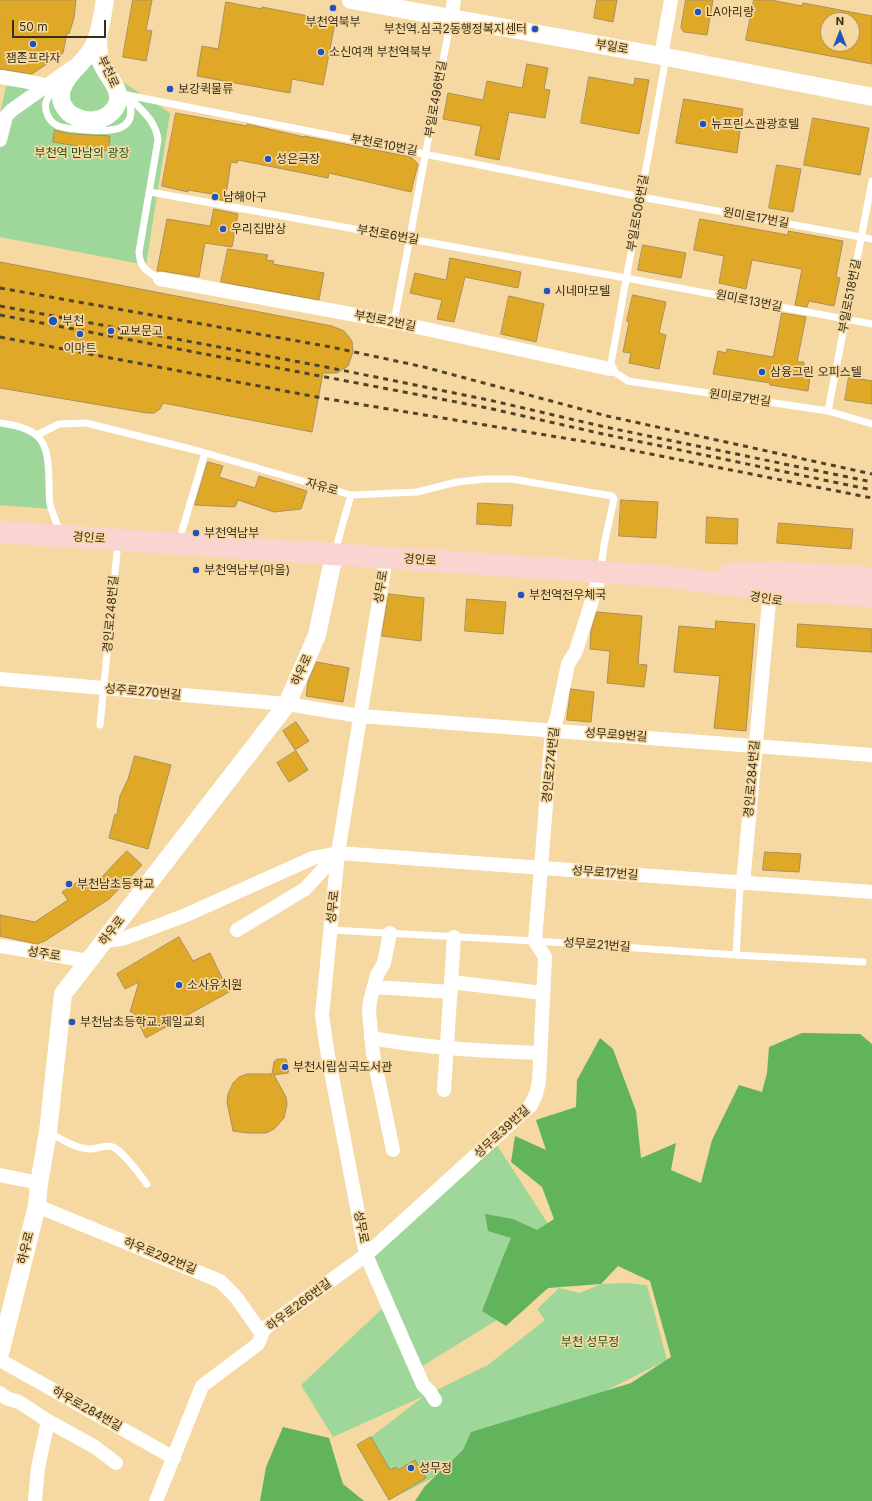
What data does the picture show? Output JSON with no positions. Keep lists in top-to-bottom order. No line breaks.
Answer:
{"streets":{"main road":["경인로"],"street":["부일로","부천로","부천로2번길","성무로","하우로","성주로270번길","성무로9번길","경인로274번길","경인로284번길","성무로17번길","성주로","성무로39번길","하우로292번길","하우로266번길","하우로284번길"],"lane":["부일로496번길","부천로10번길","부일로506번길","원미로17번길","부천로6번길","부일로518번길","원미로13번길","원미로7번길","자유로","경인로248번길","성무로21번길"]},"crossings":[["부일로","부일로496번길"],["부일로","부일로506번길"],["부천로","부천로10번길"],["부일로496번길","부천로10번길"],["부일로496번길","부천로6번길"],["부일로496번길","부천로2번길"],["부천로10번길","부일로506번길"],["부천로10번길","원미로17번길"],["부일로506번길","원미로17번길"],["부일로506번길","부천로6번길"],["부일로506번길","원미로13번길"],["부일로506번길","부천로2번길"],["부일로506번길","원미로7번길"],["원미로17번길","부일로518번길"],["부천로6번길","원미로13번길"],["부일로518번길","원미로13번길"],["부일로518번길","원미로7번길"],["부천로2번길","원미로7번길"],["자유로","경인로"],["자유로","경인로274번길"],["경인로","성무로"],["경인로","경인로248번길"],["경인로","하우로"],["경인로","경인로274번길"],["경인로","경인로284번길"],["성무로","성주로270번길"],["성무로","성무로9번길"],["성무로","성무로17번길"],["성무로","성무로21번길"],["성무로","성무로39번길"],["성무로","하우로266번길"],["경인로248번길","성주로270번길"],["하우로","성주로270번길"],["하우로","성무로17번길"],["하우로","성주로"],["하우로","하우로292번길"],["성주로270번길","성무로9번길"],["성무로9번길","경인로274번길"],["성무로9번길","경인로284번길"],["경인로274번길","성무로17번길"],["경인로274번길","성무로21번길"],["경인로274번길","성무로39번길"],["경인로284번길","성무로17번길"],["경인로284번길","성무로21번길"],["성무로21번길","성무로39번길"],["성무로39번길","하우로266번길"],["하우로292번길","하우로266번길"],["하우로266번길","하우로284번길"]],"parks":["부천역 만남의 광장","부천 성무정"],"places":["부천역북부","LA아리랑","부천역.심곡2동행정복지센터","잼존프라자","소신여객 부천역북부","보강퀵물류","뉴프린스관광호텔","성은극장","남해아구","우리집밥상","시네마모텔","부천","교보문고","이마트","삼융그린 오피스텔","부천역남부","부천역남부(마을)","부천역전우체국","부천남초등학교","소사유치원","부천남초등학교.제일교회","부천시립심곡도서관","성무정"],"scale_bar":"50 m","north":"top"}
